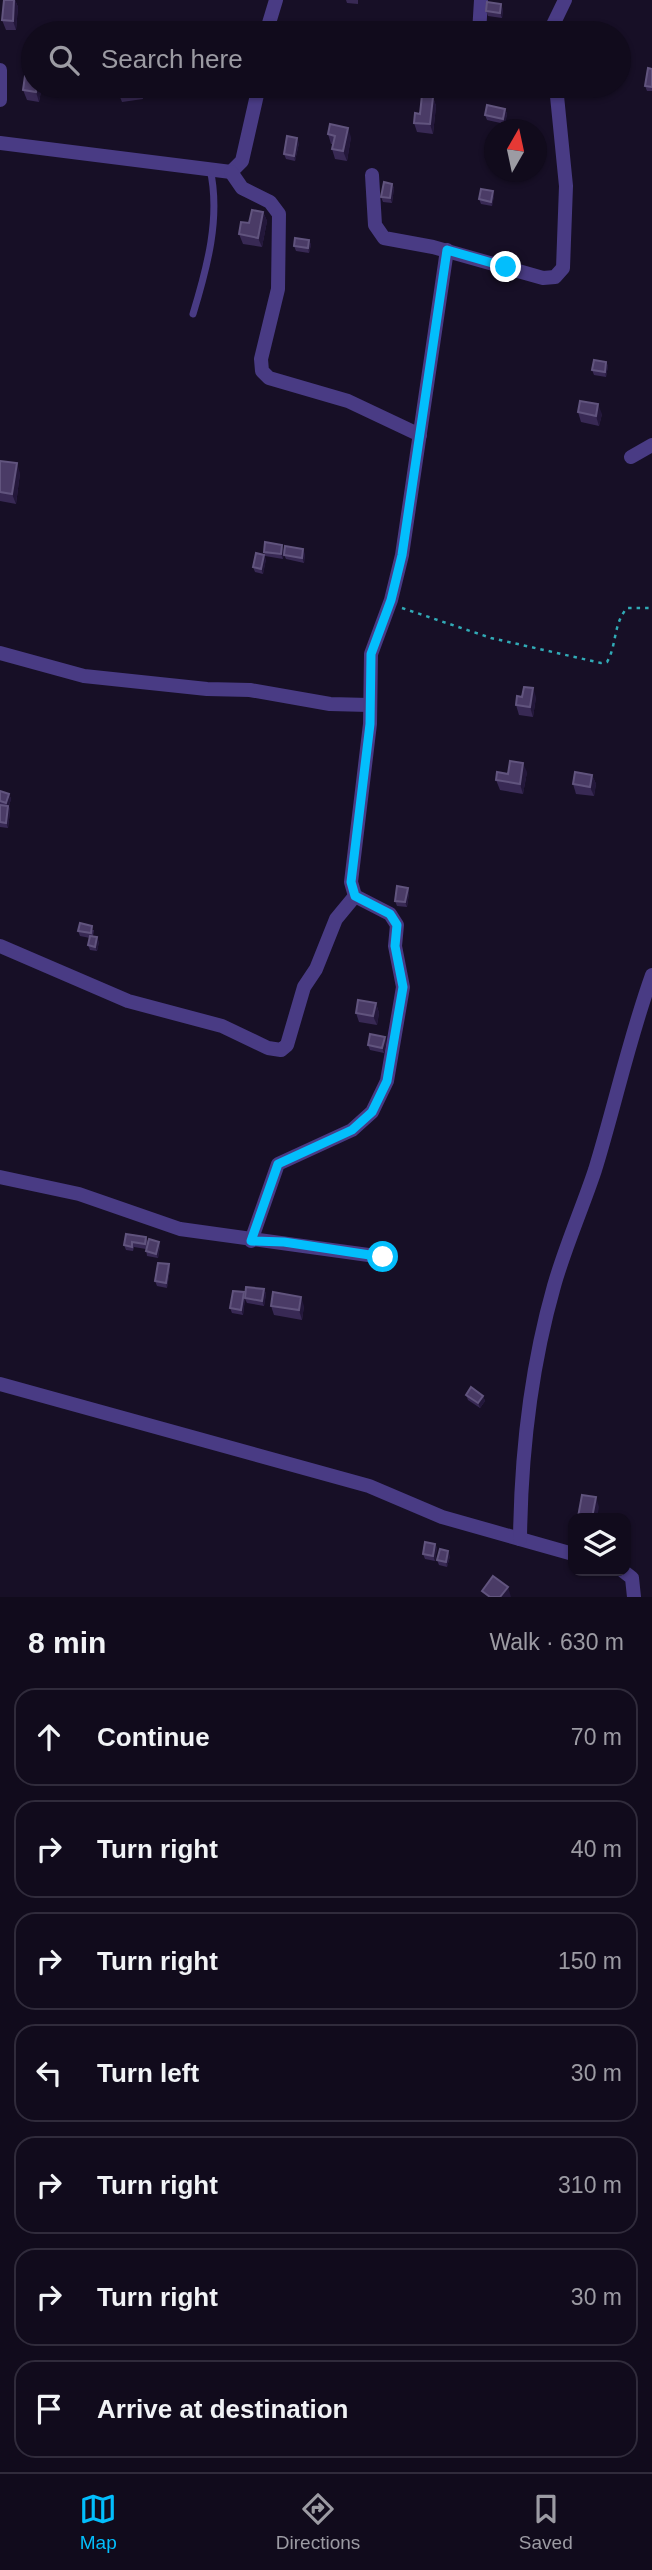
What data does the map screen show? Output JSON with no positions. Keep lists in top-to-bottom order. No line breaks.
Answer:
{"north":"top","page":{"search":"Search here","heading":["8 min","Walk · 630 m"],"list":[["Continue","70 m"],["Turn right","40 m"],["Turn right","150 m"],["Turn left","30 m"],["Turn right","310 m"],["Turn right","30 m"],"Arrive at destination"],"nav":["Map","Directions","Saved"]}}
